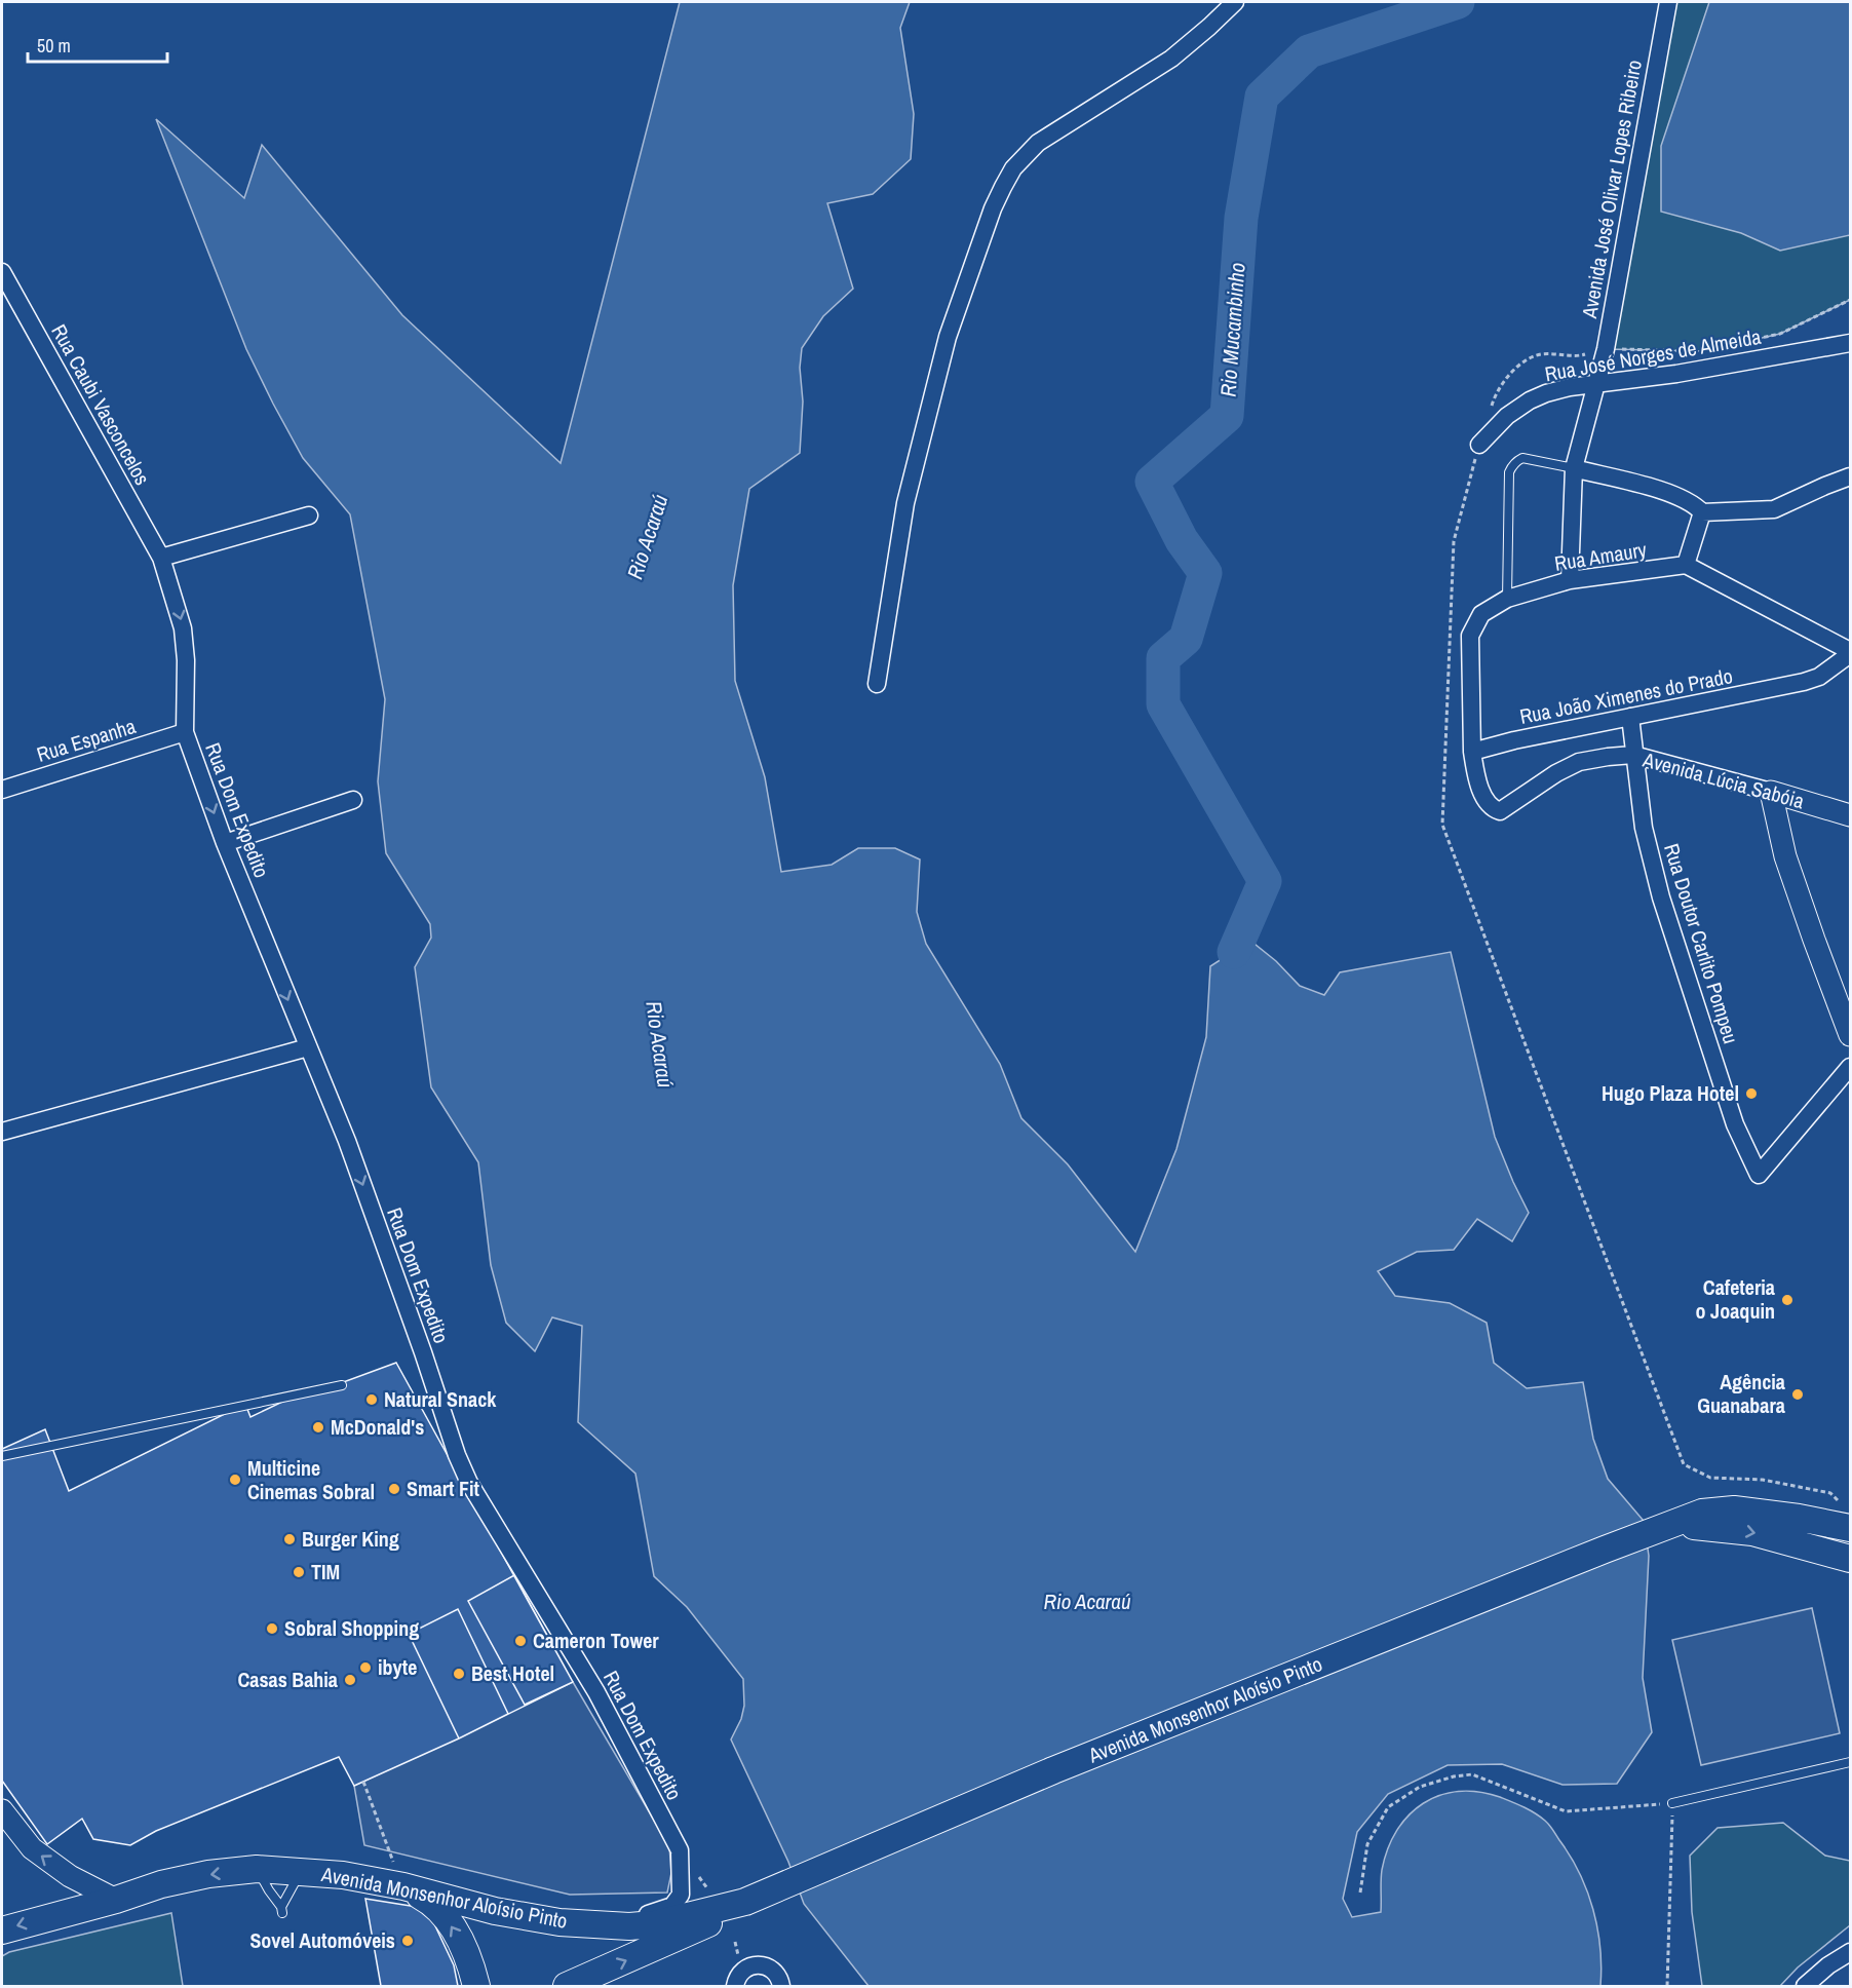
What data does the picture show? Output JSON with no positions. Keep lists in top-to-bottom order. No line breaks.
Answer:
{"streets":{"main road":["Avenida Monsenhor Aloísio Pinto"],"street":["Avenida José Olivar Lopes Ribeiro","Rua José Norges de Almeida","Rua Caubi Vasconcelos","Rua Amaury","Rua João Ximenes do Prado","Rua Espanha","Avenida Lúcia Sabóia","Rua Dom Expedito","Rua Doutor Carlito Pompeu"]},"crossings":[["Avenida José Olivar Lopes Ribeiro","Rua José Norges de Almeida"],["Avenida José Olivar Lopes Ribeiro","Rua Amaury"],["Rua Caubi Vasconcelos","Rua Dom Expedito"],["Rua Amaury","Rua João Ximenes do Prado"],["Rua Amaury","Avenida Lúcia Sabóia"],["Rua João Ximenes do Prado","Avenida Lúcia Sabóia"],["Rua João Ximenes do Prado","Rua Doutor Carlito Pompeu"],["Rua Espanha","Rua Dom Expedito"],["Avenida Lúcia Sabóia","Rua Doutor Carlito Pompeu"],["Rua Dom Expedito","Avenida Monsenhor Aloísio Pinto"]],"one_way":["Rua Dom Expedito"],"water":["Rio Mucambinho","Rio Acaraú"],"places":["Hugo Plaza Hotel","Cafeteria o Joaquin","Agência Guanabara","Natural Snack","McDonald's","Multicine Cinemas Sobral","Smart Fit","Burger King","TIM","Sobral Shopping","Cameron Tower","ibyte","Best Hotel","Casas Bahia","Sovel Automóveis"],"scale_bar":"50 m"}
